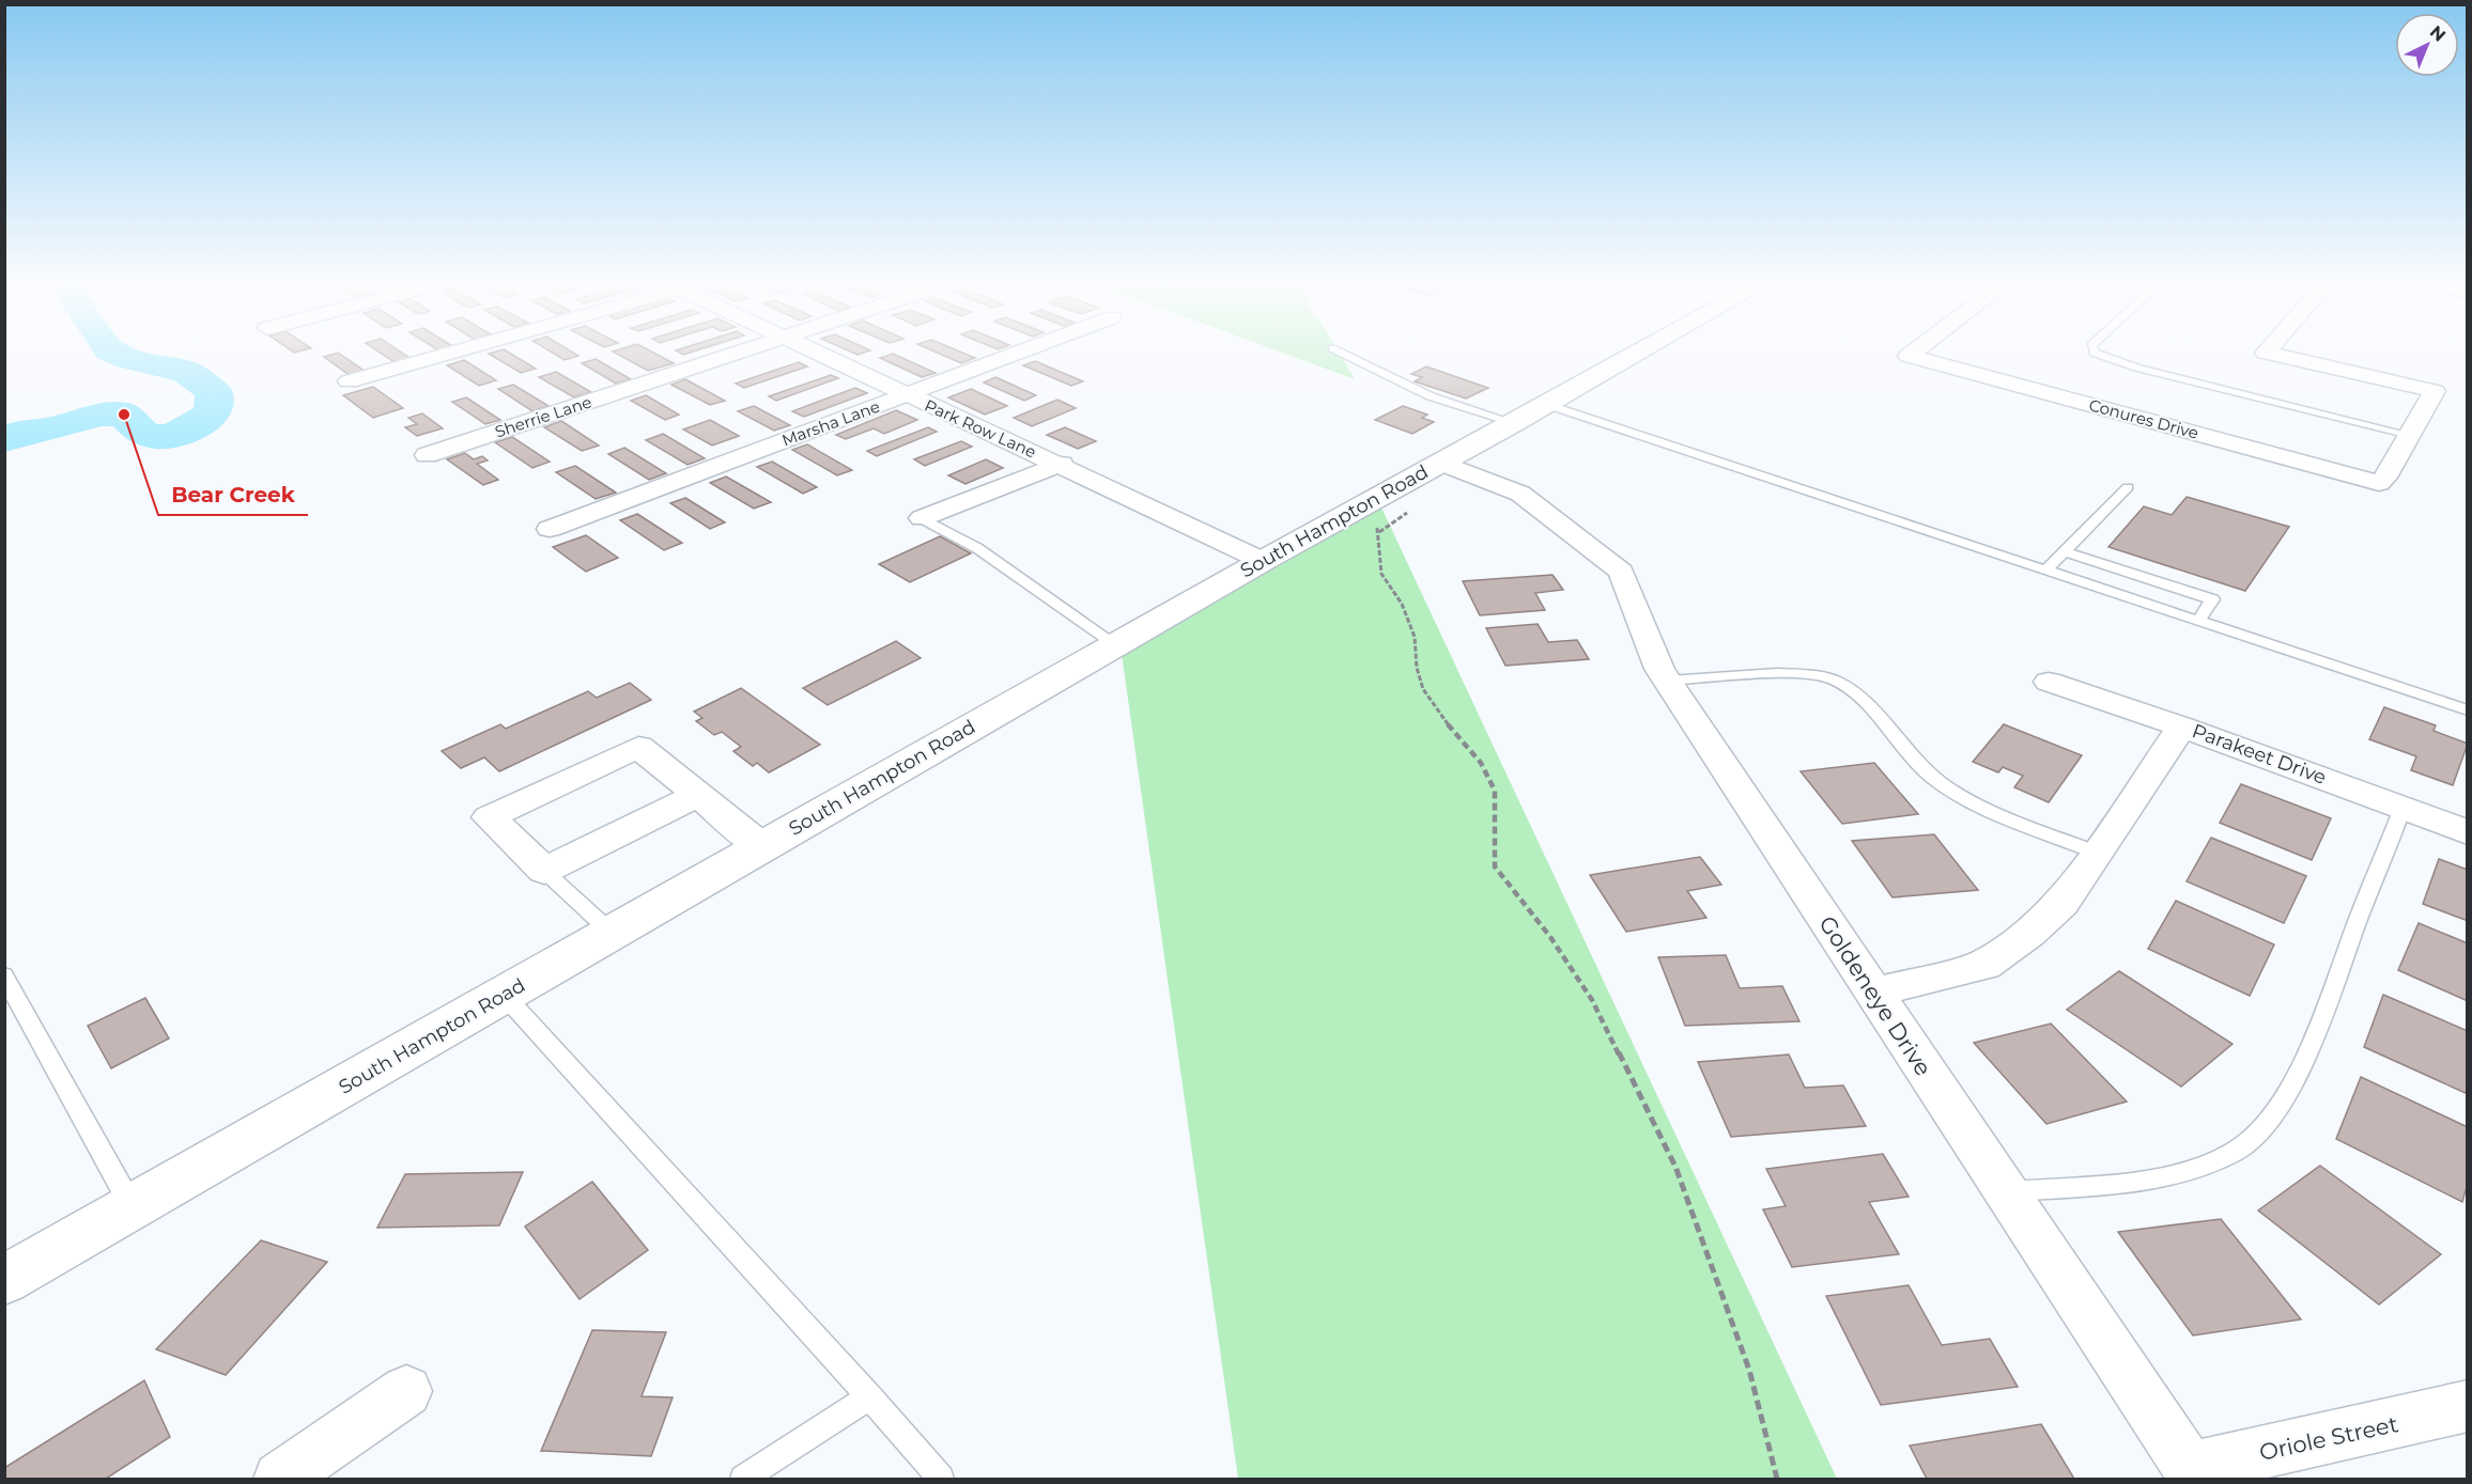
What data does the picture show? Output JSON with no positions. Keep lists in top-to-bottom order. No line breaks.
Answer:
{"streets":{"main road":["South Hampton Road"],"street":["Sherrie Lane","Conures Drive","Marsha Lane","Park Row Lane","Parakeet Drive","Goldeneye Drive","Oriole Street"]},"crossings":[["Marsha Lane","Park Row Lane"],["Park Row Lane","South Hampton Road"],["South Hampton Road","Goldeneye Drive"],["Goldeneye Drive","Oriole Street"]],"places":["Bear Creek"],"north":"top right"}
